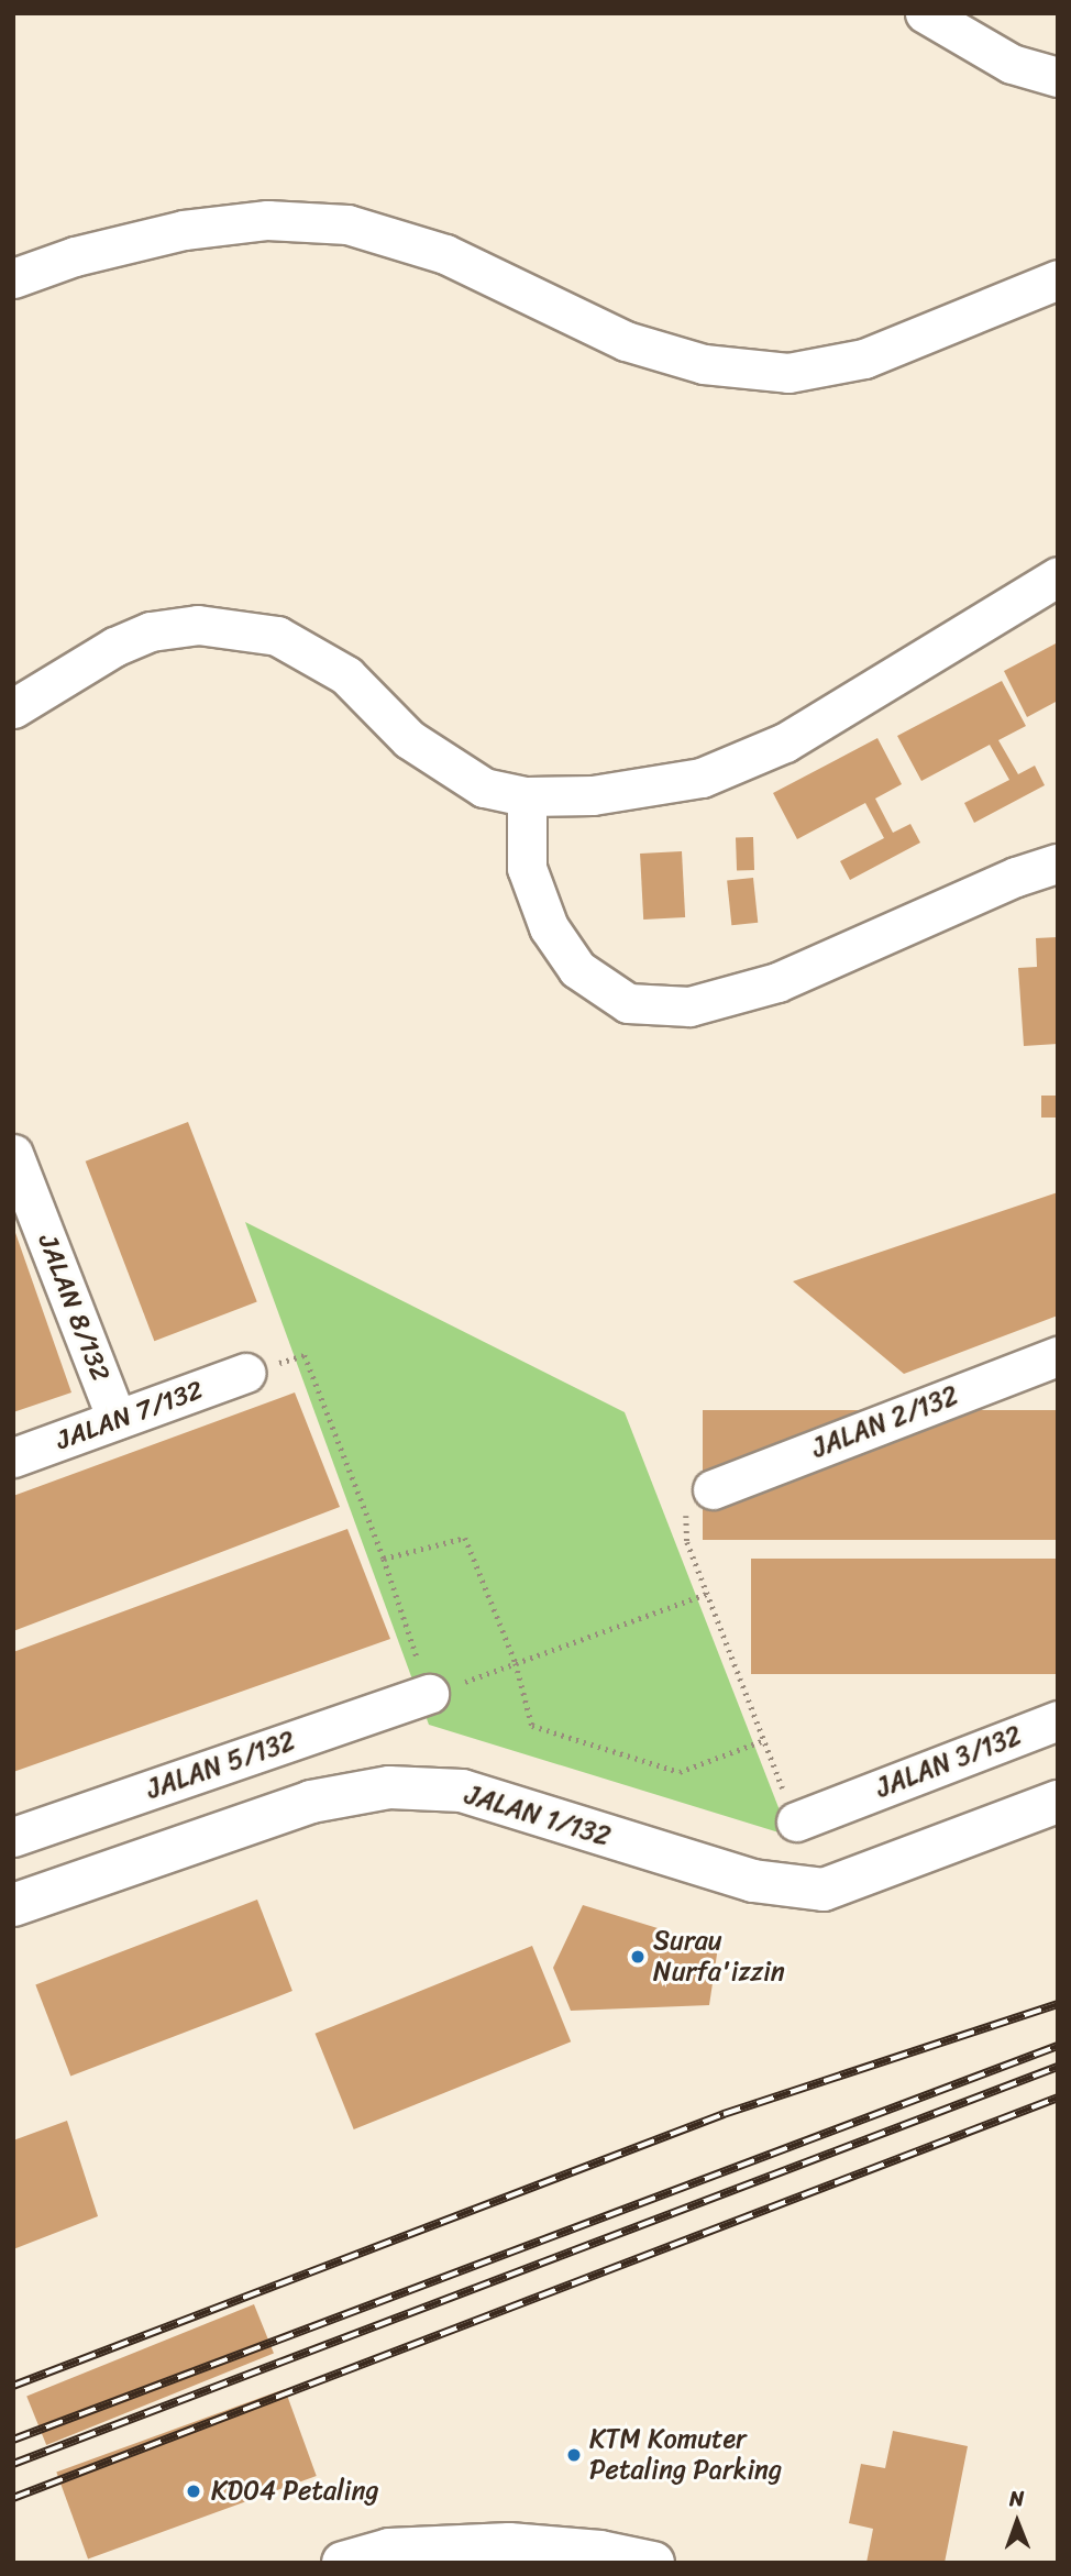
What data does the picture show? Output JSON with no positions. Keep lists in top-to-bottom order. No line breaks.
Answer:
{"streets":{"street":["JALAN 8/132","JALAN 7/132","JALAN 2/132","JALAN 3/132","JALAN 5/132","JALAN 1/132"]},"crossings":[["JALAN 8/132","JALAN 7/132"]],"places":["Surau Nurfa'izzin","KTM Komuter Petaling Parking","KD04 Petaling"],"north":"top"}
